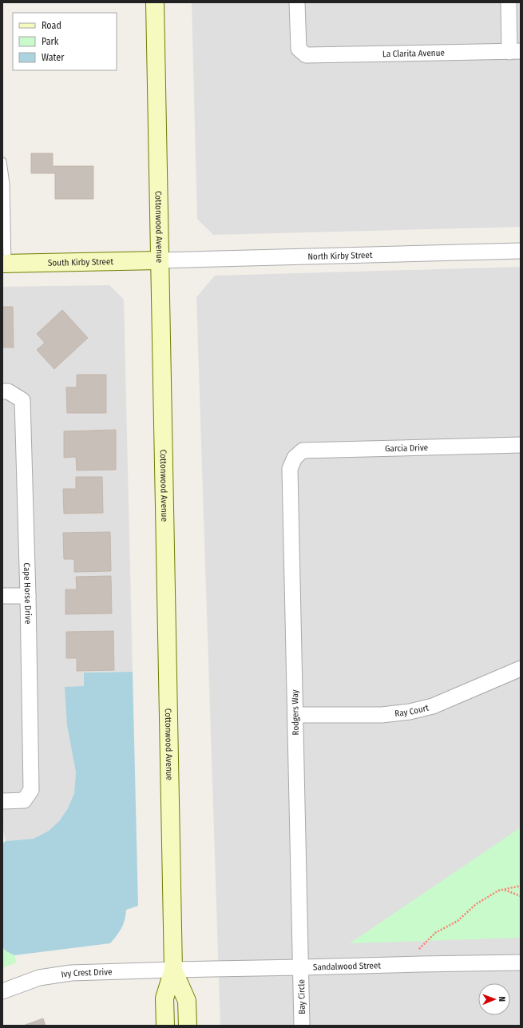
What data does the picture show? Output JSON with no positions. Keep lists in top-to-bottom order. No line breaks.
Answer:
{"streets":{"main road":["Cottonwood Avenue","South Kirby Street"],"street":["La Clarita Avenue","North Kirby Street","Garcia Drive","Cape Horse Drive","Ray Court","Rodgers Way","Sandalwood Street","Ivy Crest Drive","Bay Circle"]},"crossings":[["Cottonwood Avenue","North Kirby Street"],["Cottonwood Avenue","South Kirby Street"],["Cottonwood Avenue","Sandalwood Street"],["Cottonwood Avenue","Ivy Crest Drive"],["North Kirby Street","South Kirby Street"],["Garcia Drive","Rodgers Way"],["Ray Court","Rodgers Way"],["Rodgers Way","Sandalwood Street"],["Rodgers Way","Bay Circle"],["Sandalwood Street","Ivy Crest Drive"],["Sandalwood Street","Bay Circle"]],"legend":["Road","Park","Water"],"north":"right"}
